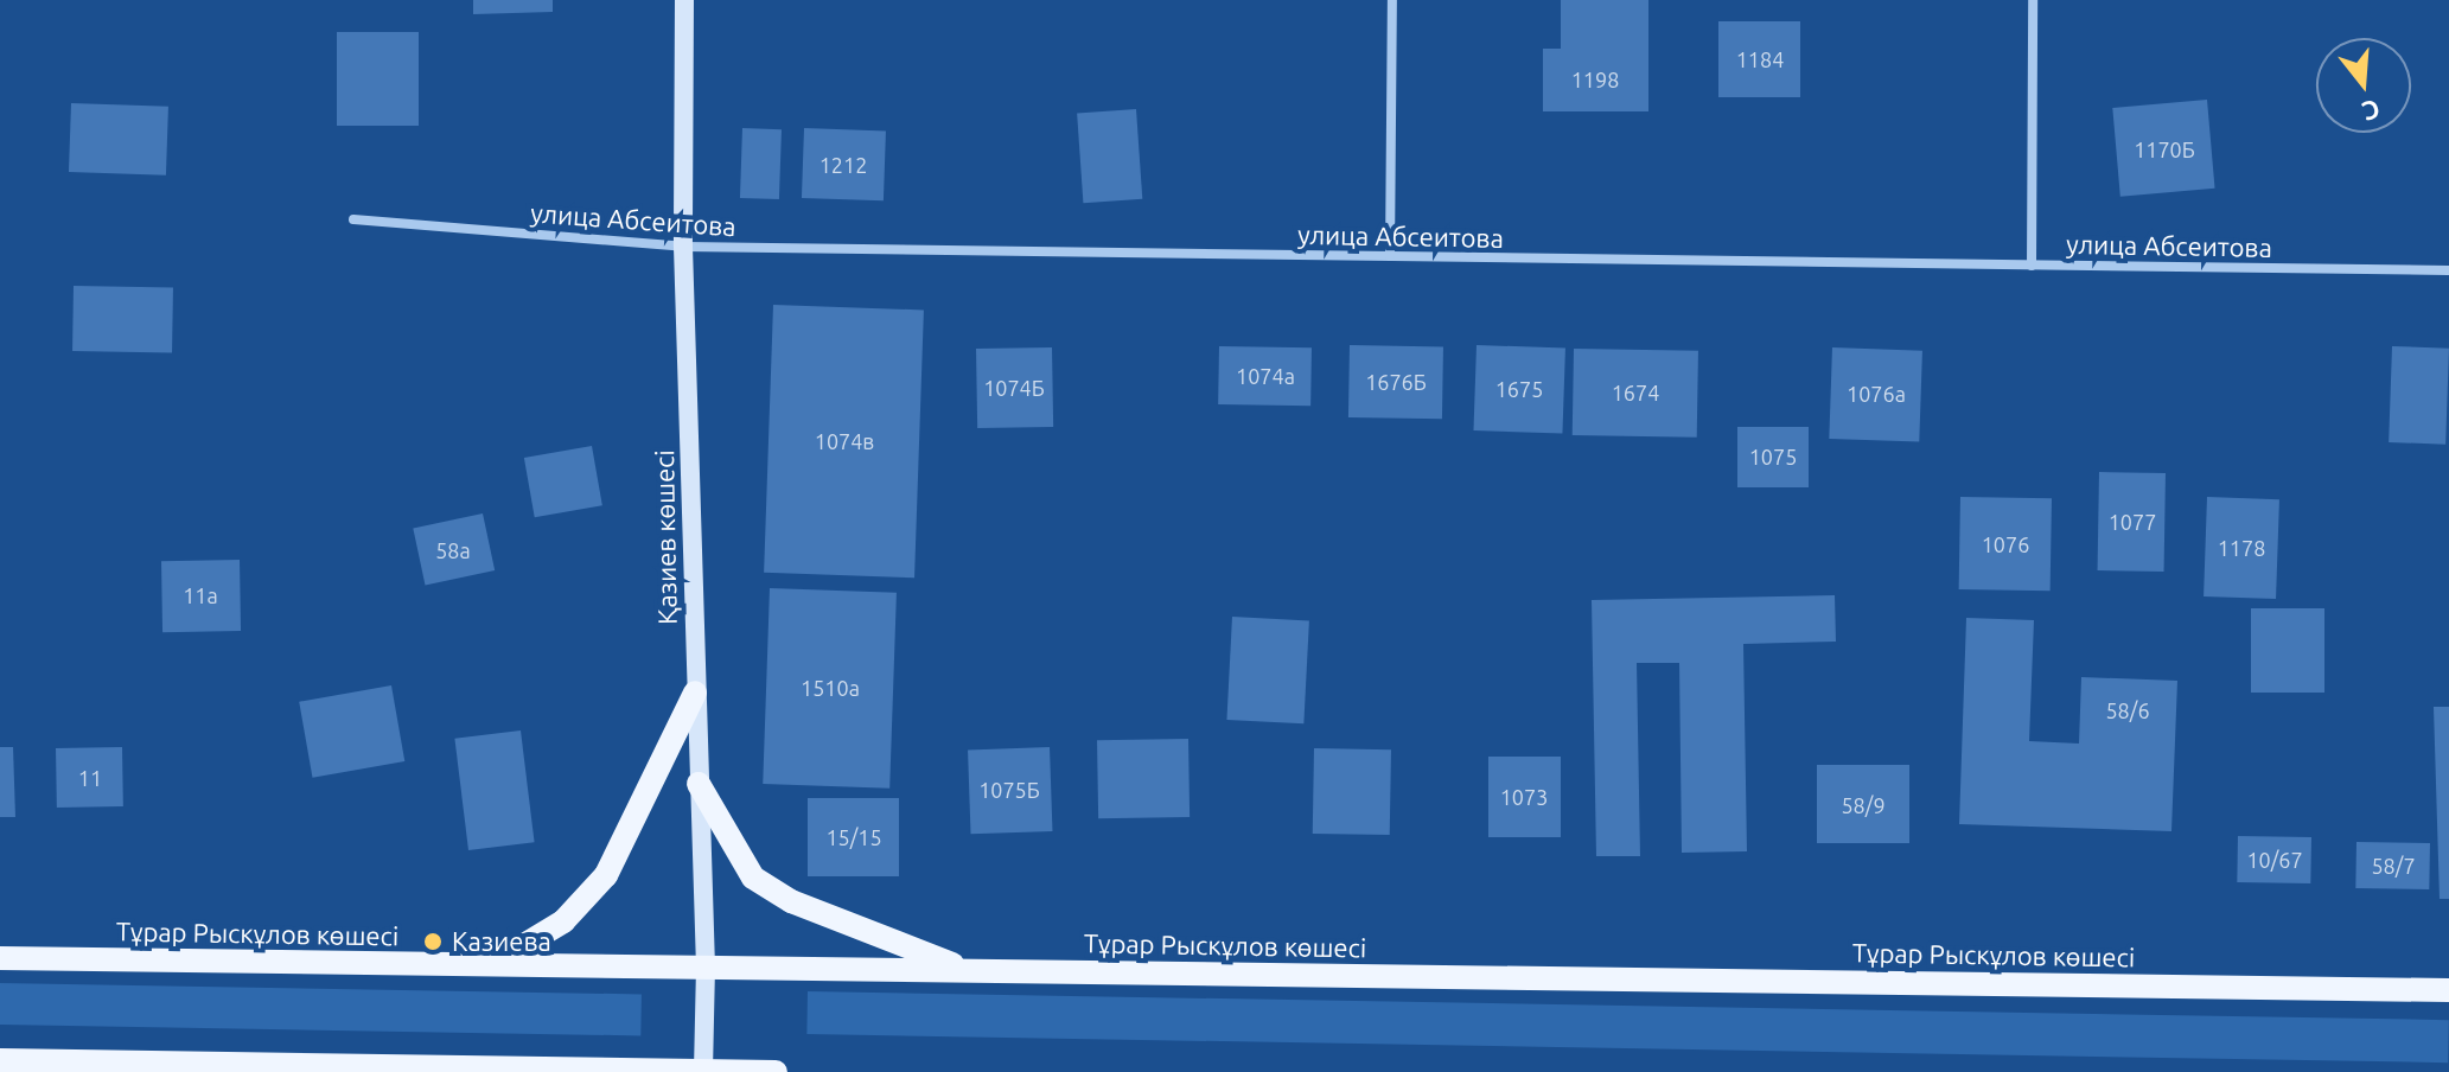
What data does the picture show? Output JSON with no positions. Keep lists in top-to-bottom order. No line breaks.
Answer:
{"streets":{"main road":["Тұрар Рыскұлов көшесі"],"street":["улица Абсеитова","Қазиев көшесі"]},"crossings":[["улица Абсеитова","Қазиев көшесі"],["Қазиев көшесі","Тұрар Рыскұлов көшесі"]],"places":["Казиева"],"house_numbers":["1184","1198","1170Б","1212","1074а","1676Б","1074Б","1675","1674","1076а","1074в","1075","1077","1076","1178","58а","11а","1510а","58/6","11","1075Б","1073","58/9","15/15","10/67","58/7"],"north":"bottom"}
